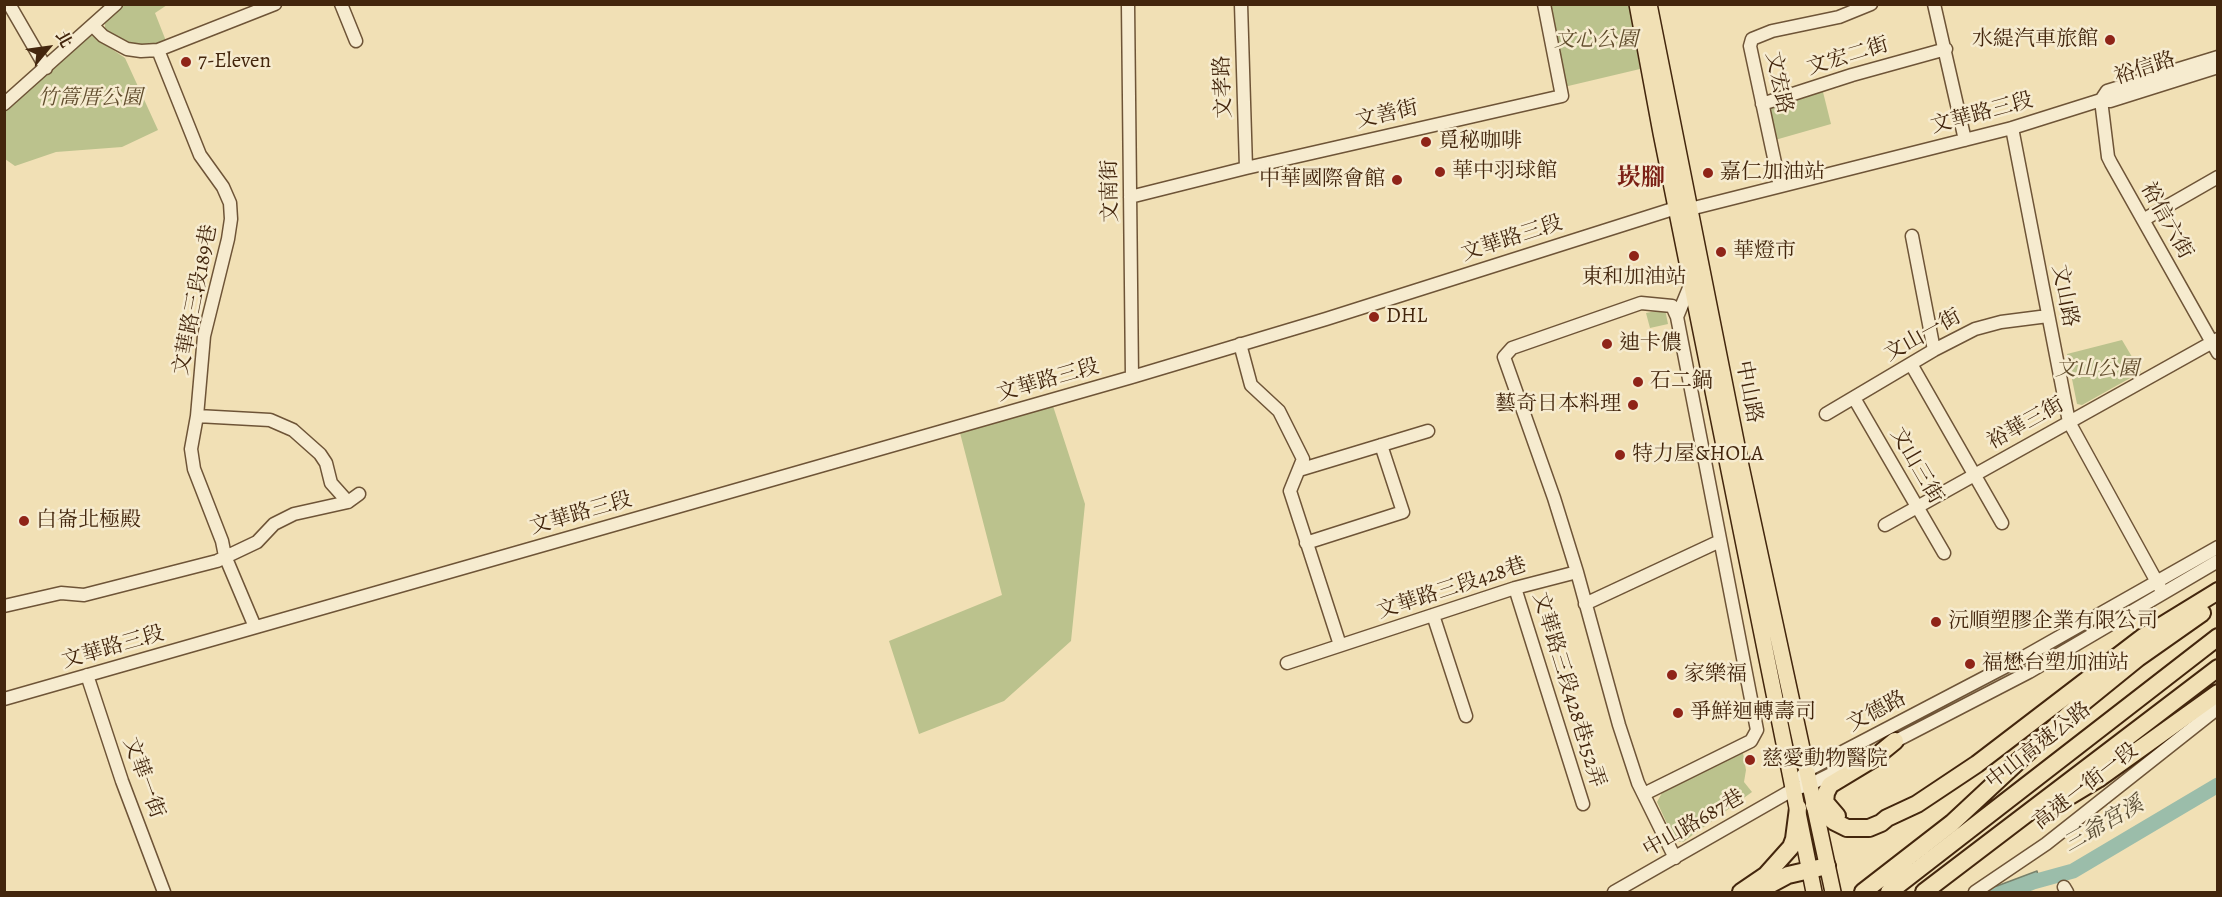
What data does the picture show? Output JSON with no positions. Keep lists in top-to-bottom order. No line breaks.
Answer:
{"streets":{"highway":["中山高速公路"],"main road":["中山路"],"street":["文宏二街","裕信路","文宏路","文孝路","文華路三段","文善街","文南街","裕信六街","文山路","文華路三段189巷","文山一街","裕華三街","文山三街","文華路三段428巷","文華路三段428巷152弄","文德路","文華一街","高速一街一段","中山路687巷"]},"crossings":[["文宏二街","文宏路"],["裕信路","文華路三段"],["裕信路","裕信六街"],["文宏路","文華路三段"],["文孝路","文善街"],["文華路三段","文南街"],["文華路三段","裕信六街"],["文華路三段","文山路"],["文華路三段","文華路三段189巷"],["文華路三段","中山路"],["文華路三段","文華一街"],["文善街","文南街"],["裕信六街","裕華三街"],["文山路","文山一街"],["文山路","裕華三街"],["文山路","文德路"],["文山一街","文山三街"],["中山路","文德路"],["中山路","中山路687巷"],["裕華三街","文山三街"],["文華路三段428巷","文華路三段428巷152弄"],["文德路","中山路687巷"]],"districts":["崁腳"],"water":["三爺宮溪"],"parks":["文心公園","竹篙厝公園","文山公園"],"places":["水緹汽車旅館","7-Eleven","覓秘咖啡","華中羽球館","嘉仁加油站","中華國際會館","華燈市","東和加油站","DHL","迪卡儂","石二鍋","藝奇日本料理","特力屋&HOLA","白崙北極殿","沅順塑膠企業有限公司","福懋台塑加油站","家樂福","爭鮮迴轉壽司","慈愛動物醫院"],"north":"top right"}
